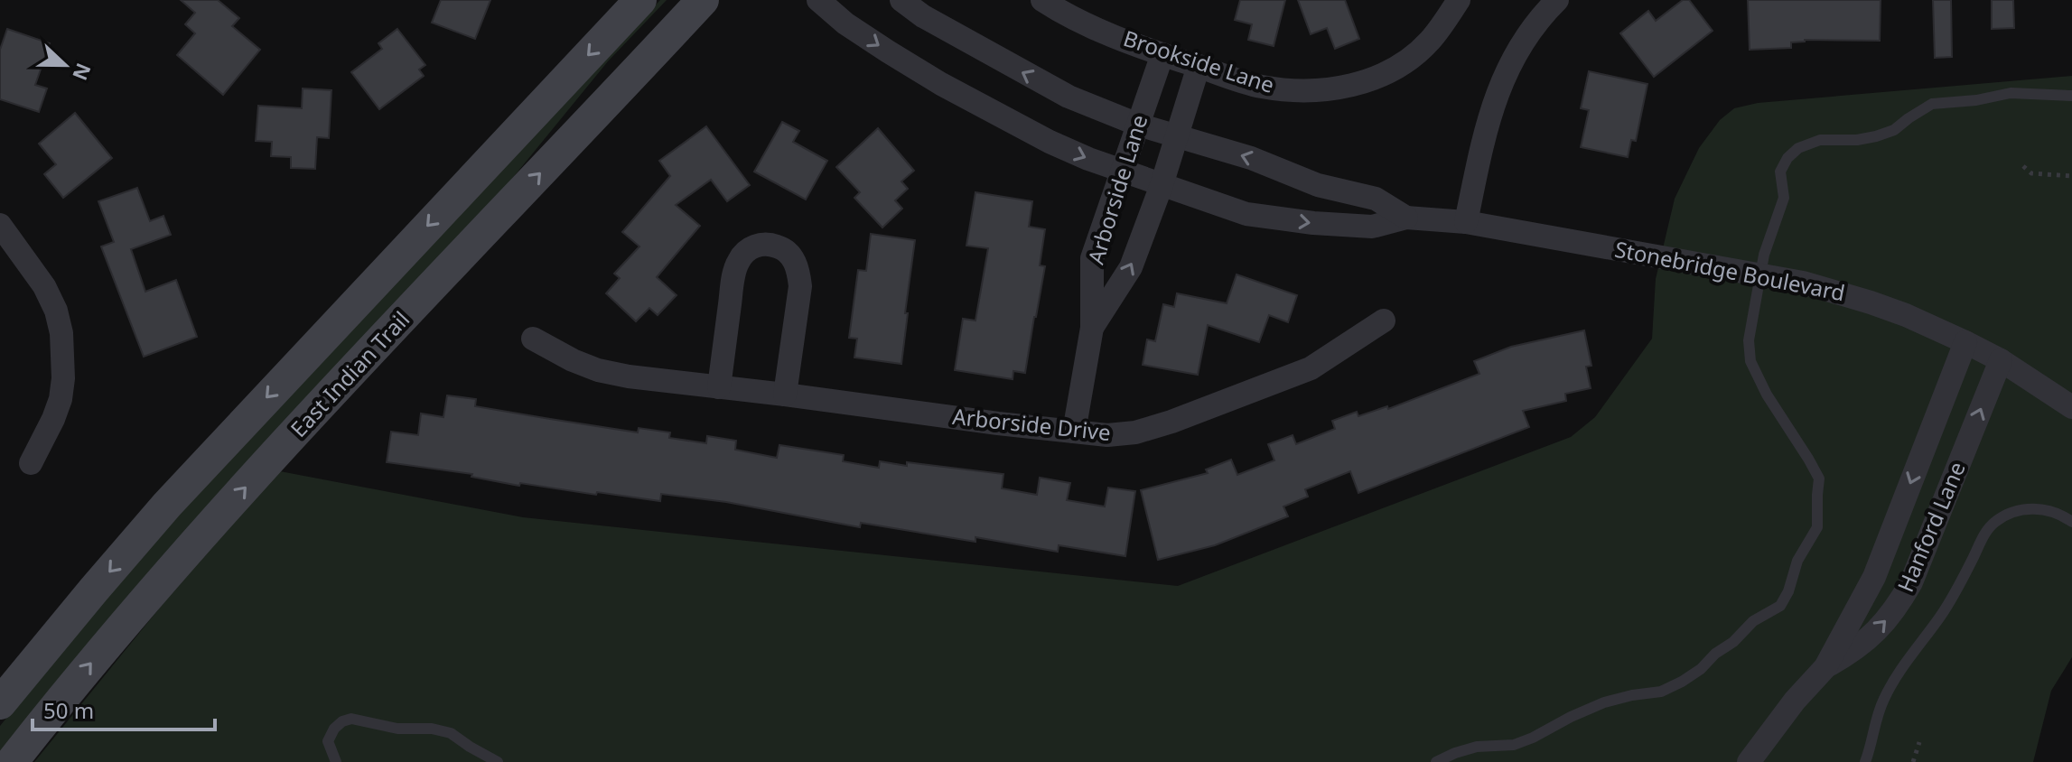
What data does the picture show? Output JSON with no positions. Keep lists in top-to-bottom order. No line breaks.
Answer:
{"streets":{"main road":["East Indian Trail"],"street":["Brookside Lane","Arborside Lane","Stonebridge Boulevard","Arborside Drive","Hanford Lane"]},"crossings":[["Brookside Lane","Arborside Lane"],["Arborside Lane","Stonebridge Boulevard"],["Arborside Lane","Arborside Drive"],["Stonebridge Boulevard","Hanford Lane"]],"scale_bar":"50 m","north":"right"}
